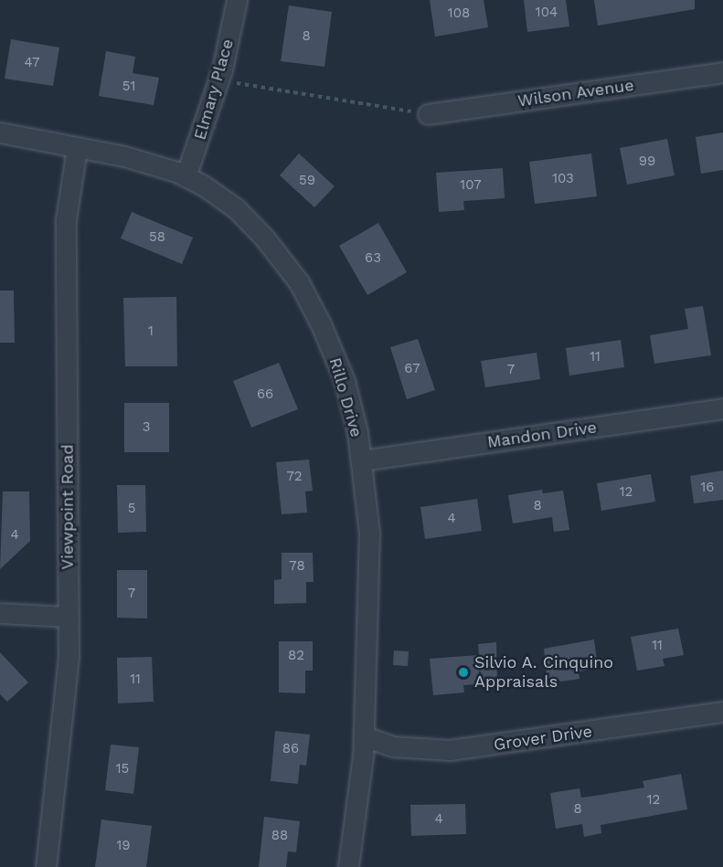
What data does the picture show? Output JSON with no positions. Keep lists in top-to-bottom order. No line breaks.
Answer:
{"streets":{"street":["Elmary Place","Wilson Avenue","Rillo Drive","Mandon Drive","Viewpoint Road","Grover Drive"]},"crossings":[["Elmary Place","Rillo Drive"],["Rillo Drive","Mandon Drive"],["Rillo Drive","Viewpoint Road"],["Rillo Drive","Grover Drive"]],"places":["Silvio A. Cinquino Appraisals"],"house_numbers":["104","108","8","47","51","99","103","59","107","58","63","1","11","67","7","66","3","72","16","12","8","5","4","4","78","7","11","82","11","86","15","12","8","4","88","19"]}
